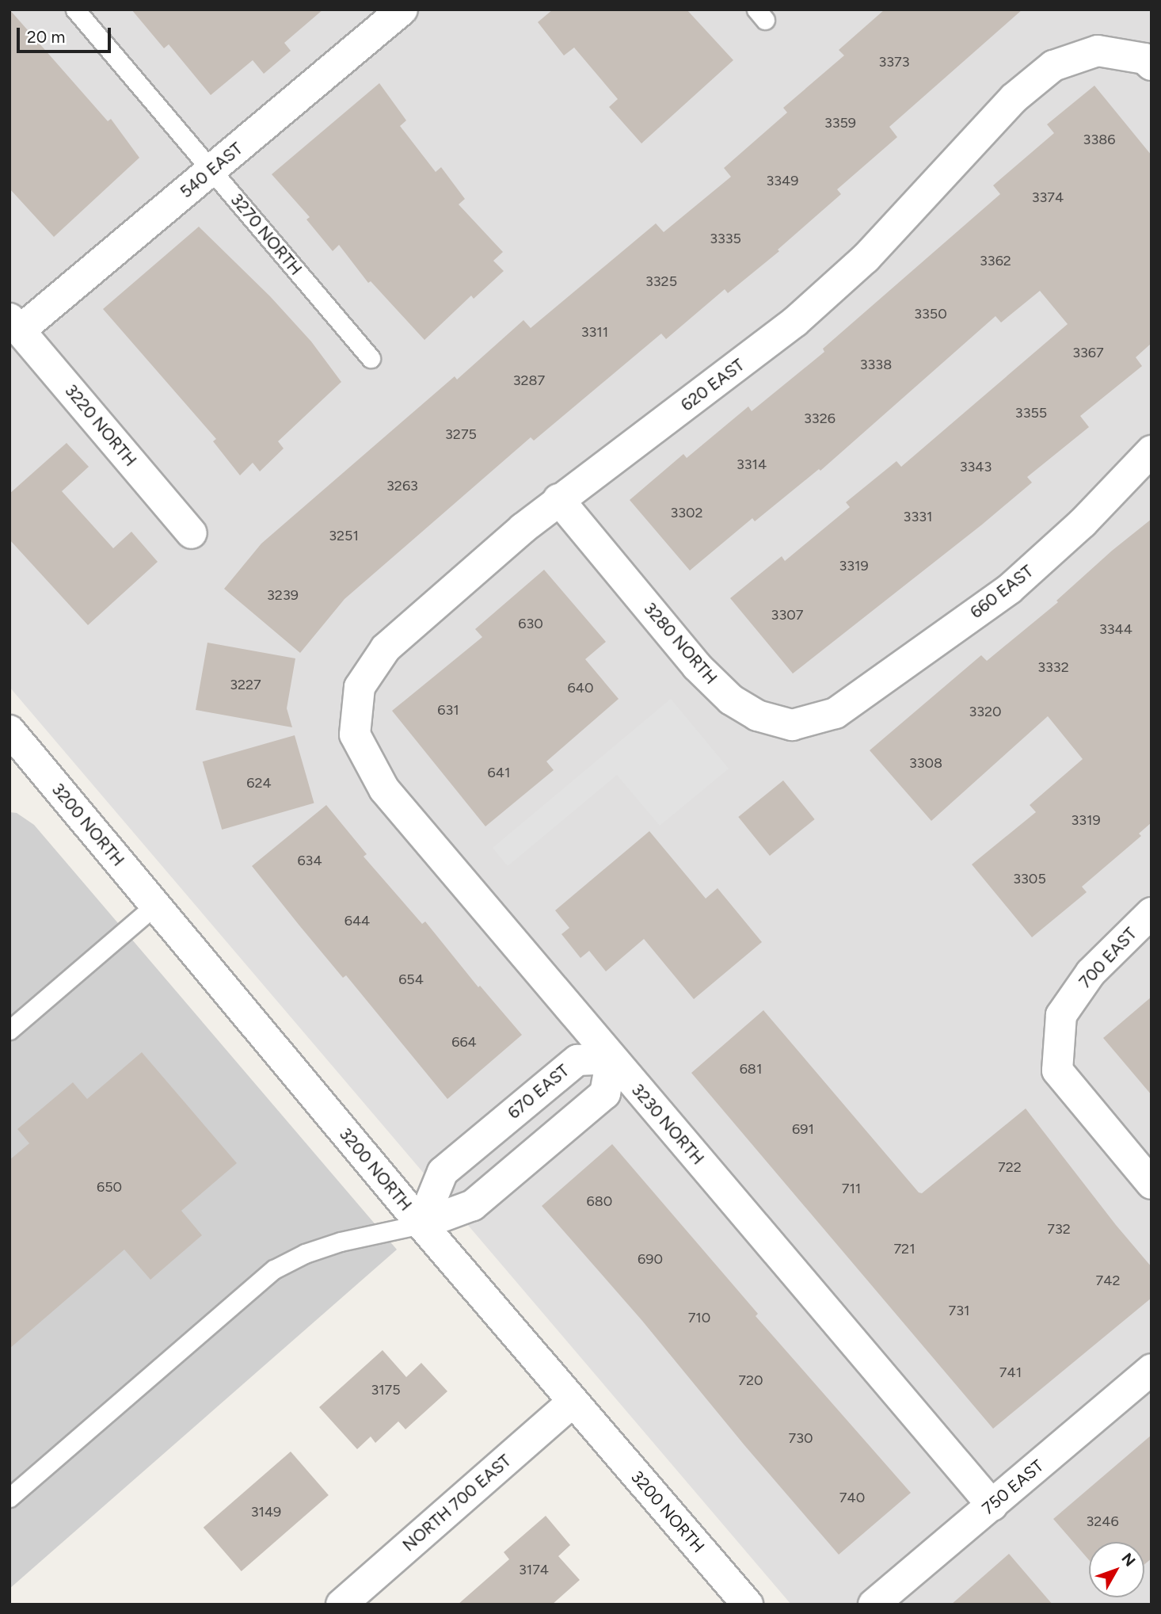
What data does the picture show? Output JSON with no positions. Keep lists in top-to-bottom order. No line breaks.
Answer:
{"streets":{"street":["540 EAST","620 EAST","3220 NORTH","660 EAST","3280 NORTH","3200 NORTH","700 EAST","670 EAST","3230 NORTH","750 EAST","NORTH 700 EAST"],"lane":["3270 NORTH"]},"crossings":[["540 EAST","3270 NORTH"],["540 EAST","3220 NORTH"],["620 EAST","3280 NORTH"],["620 EAST","3230 NORTH"],["660 EAST","3280 NORTH"],["3200 NORTH","670 EAST"],["3200 NORTH","NORTH 700 EAST"],["670 EAST","3230 NORTH"],["3230 NORTH","750 EAST"]],"house_numbers":["3373","3359","3386","3349","3374","3335","3362","3325","3350","3311","3367","3338","3287","3355","3326","3275","3314","3343","3263","3302","3331","3251","3319","3239","3307","630","3344","3332","3227","640","631","3320","3308","641","624","3319","634","3305","644","654","664","681","691","722","650","711","680","732","721","690","742","731","710","741","720","3175","730","740","3149","3246","3174"],"scale_bar":"20 m","north":"top right"}
